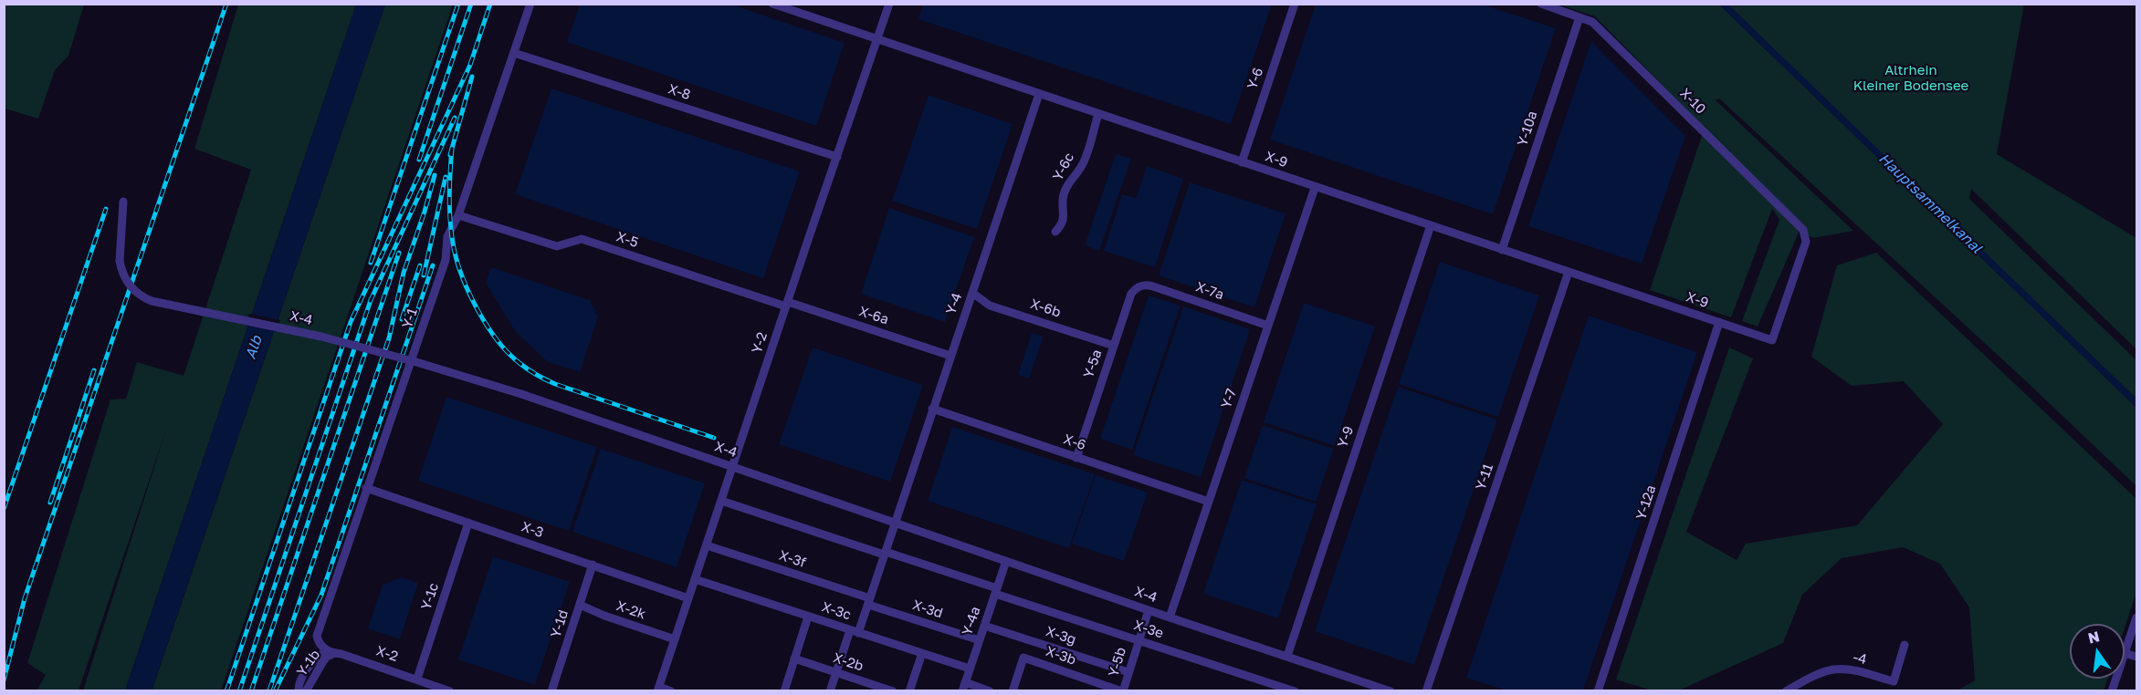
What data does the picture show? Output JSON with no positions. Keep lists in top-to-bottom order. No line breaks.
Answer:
{"streets":{"street":["Y-6","X-8","X-10","Y-10a","X-9","Y-6c","X-5","X-7a","Y-4","X-6b","X-6a","X-4","Y-1","Y-2","Y-5a","Y-7","Y-9","X-6","Y-11","Y-12a","X-3","X-3f","Y-1c","X-3d","X-2k","X-3c","Y-4a","Y-1d","X-3e","X-3g","X-2","X-3b","-4","X-2b","Y-5b","Y-1b"]},"crossings":[["Y-6","X-9"],["X-8","Y-1"],["X-8","Y-2"],["X-10","Y-10a"],["X-10","X-9"],["Y-10a","X-9"],["X-9","Y-6c"],["X-9","Y-4"],["X-9","Y-2"],["X-9","Y-7"],["X-9","Y-9"],["X-9","Y-11"],["X-9","Y-12a"],["X-5","X-6a"],["X-5","Y-1"],["X-5","Y-2"],["X-7a","Y-5a"],["X-7a","Y-7"],["Y-4","X-6b"],["Y-4","X-6a"],["Y-4","X-4"],["Y-4","X-6"],["X-6b","Y-5a"],["X-6a","Y-2"],["X-4","Y-2"],["X-4","Y-7"],["X-4","Y-9"],["X-4","Y-4a"],["X-4","Y-5b"],["Y-1","X-3"],["Y-1","X-2"],["Y-2","X-3"],["Y-2","X-3f"],["Y-2","X-2k"],["Y-2","X-3c"],["Y-2","X-3e"],["Y-5a","X-6"],["Y-7","X-6"],["X-3","Y-1c"],["X-3","Y-1d"],["X-3f","X-3d"],["Y-1c","X-2"],["X-3d","Y-4a"],["X-2k","Y-1d"],["X-3c","Y-4a"],["Y-4a","X-3e"],["Y-4a","X-3g"],["X-3e","Y-5b"],["X-3g","Y-5b"],["X-2","Y-1b"],["X-3b","Y-5b"]],"water":["Hauptsammelkanal","Alb"],"parks":["Altrhein Kleiner Bodensee"],"north":"top"}
